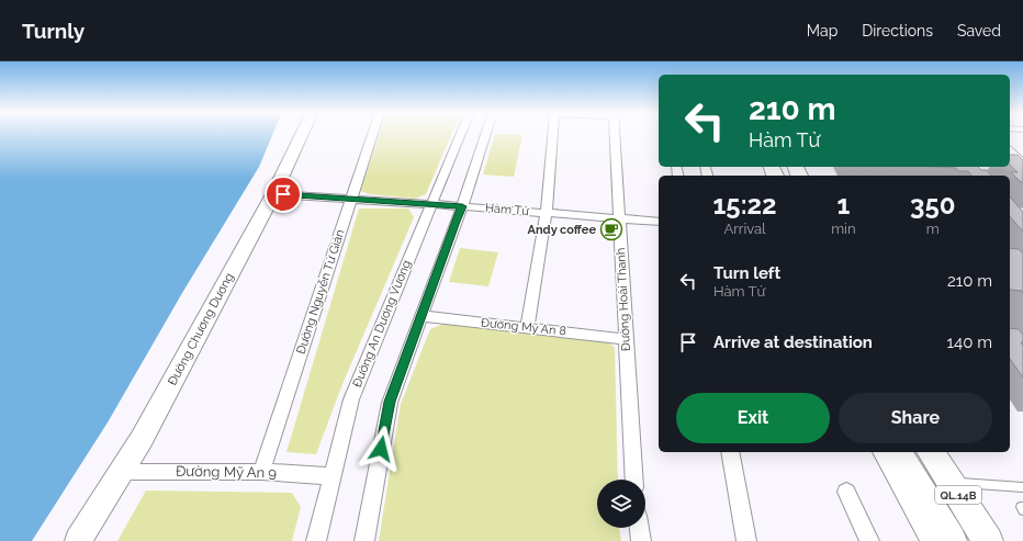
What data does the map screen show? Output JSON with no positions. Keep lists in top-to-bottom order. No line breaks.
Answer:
{"streets":{"highway":["QL.14B"],"main road":["Đường Chương Dương"],"street":["Hàm Tử","Đường Nguyễn Tử Giản","Đường Hoài Thanh","Đường An Dương Vương","Đường Mỹ An 8","Đường Mỹ An 9"]},"crossings":[["Hàm Tử","Đường Nguyễn Tử Giản"],["Hàm Tử","Đường Hoài Thanh"],["Hàm Tử","Đường An Dương Vương"],["Hàm Tử","Đường Chương Dương"],["Đường Nguyễn Tử Giản","Đường Mỹ An 9"],["Đường Hoài Thanh","Đường Mỹ An 8"],["Đường An Dương Vương","Đường Mỹ An 9"],["Đường Chương Dương","Đường Mỹ An 9"]],"places":{"cafe":["Andy coffee"]},"page":{"header":"Turnly","nav":["Map","Directions","Saved"],"turn":["210 m","Hàm Tử"],"eta":["15:22","Arrival","1","min","350","m"],"list":[{"name":"Turn left","note":"Hàm Tử","value":"210 m"},{"name":"Arrive at destination","value":"140 m"}],"buttons":["Exit","Share"]}}
